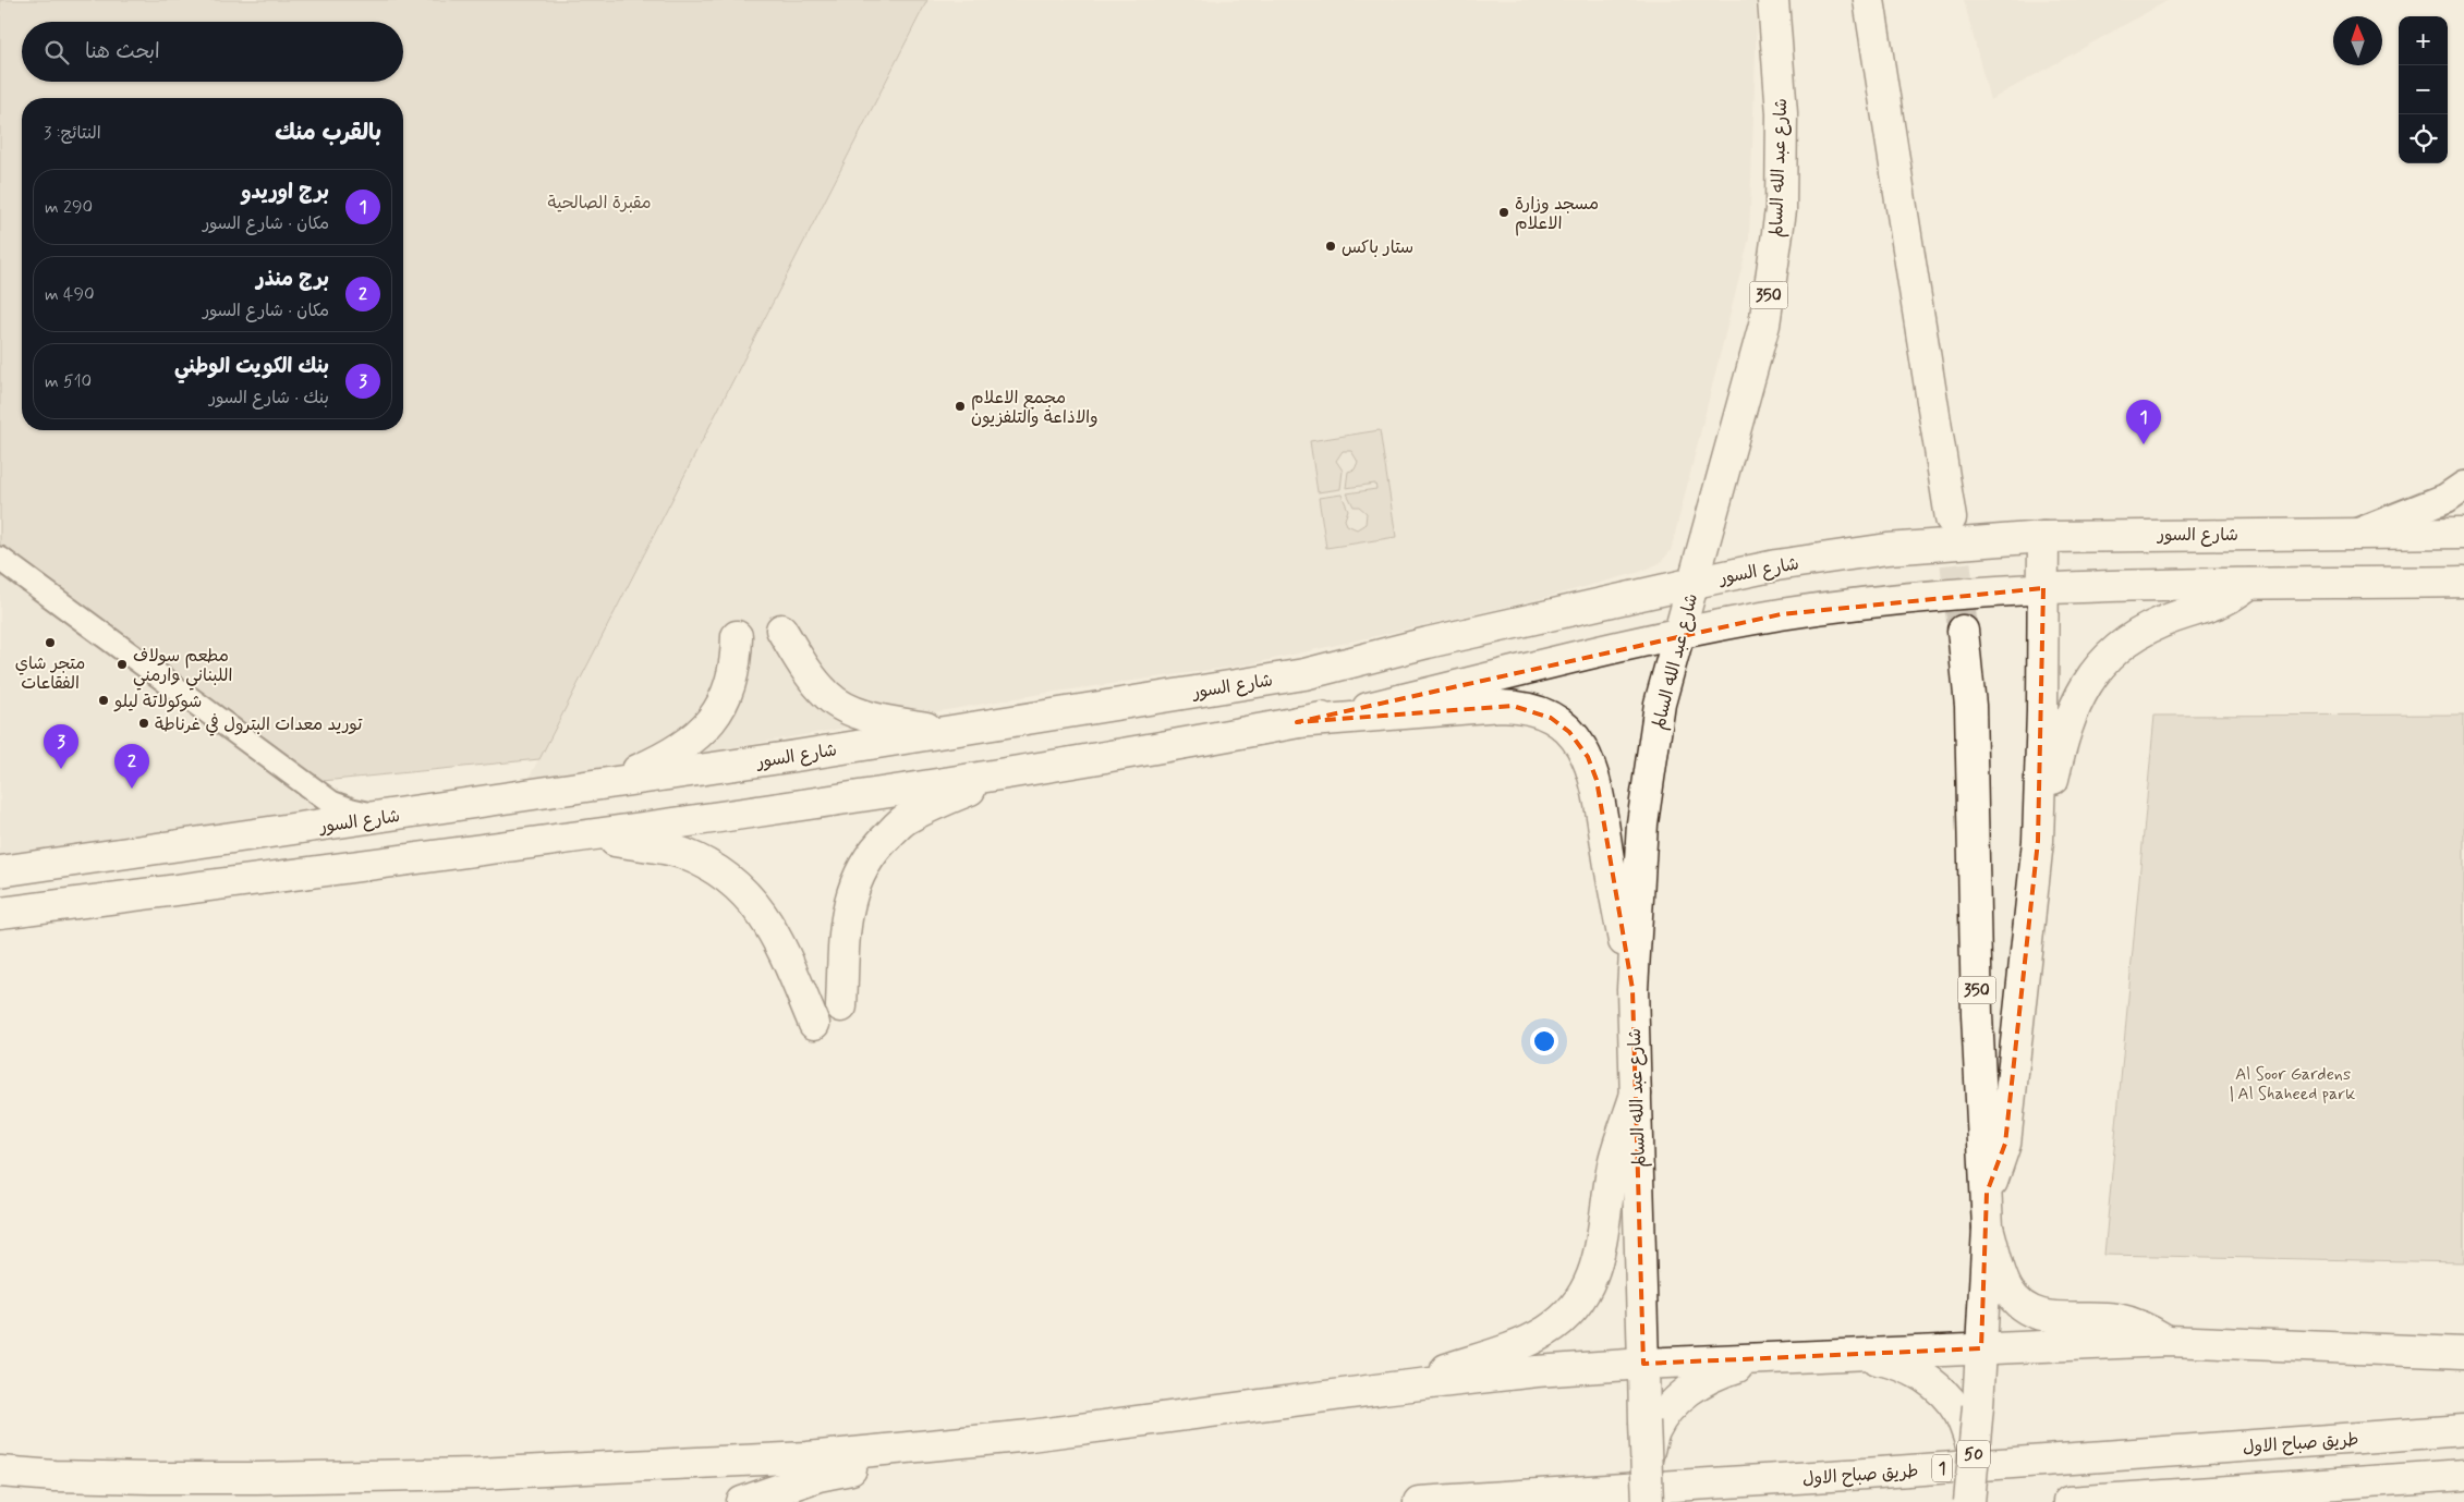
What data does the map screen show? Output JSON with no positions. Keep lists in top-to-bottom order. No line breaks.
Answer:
{"streets":{"main road":["شارع عبد الله السالم","350","شارع السور","طريق صباح الاول","50","1"]},"crossings":[["شارع عبد الله السالم","350"],["شارع عبد الله السالم","شارع السور"],["350","50"]],"parks":["مقبرة الصالحية","Al Soor Gardens | Al Shaheed park"],"places":["مسجد وزارة الاعلام","ستار باكس","مجمع الاعلام والاذاعة والتلفزيون","متجر شاي الفقاعات","مطعم سولاف اللبناني وارمني","شوكولاتة ليلو","توريد معدات البترول في غرناطة"],"north":"top","page":{"map_buttons":["+","−"],"search":"ابحث هنا","heading":["بالقرب منك","النتائج: 3"],"list":[{"mark":"1","name":"برج اوريدو","note":"مكان · شارع السور","value":"290 m"},{"mark":"2","name":"برج منذر","note":"مكان · شارع السور","value":"490 m"},{"mark":"3","name":"بنك الكويت الوطني","note":"بنك · شارع السور","value":"510 m"}],"pins":["1","3","2"]}}
